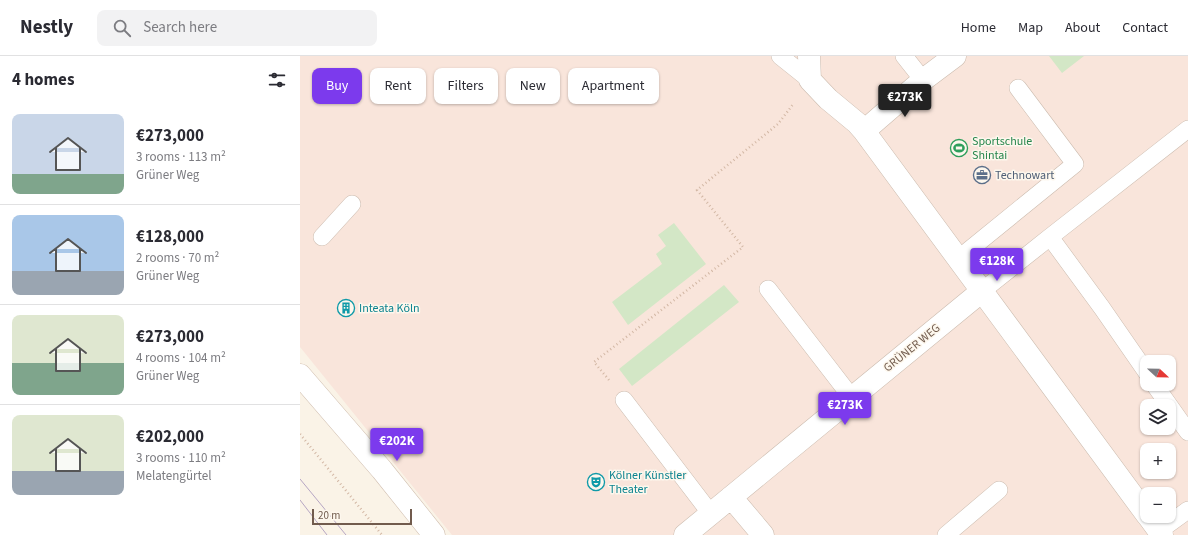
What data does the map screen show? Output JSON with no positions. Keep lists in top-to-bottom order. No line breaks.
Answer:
{"streets":{"street":["GRÜNER WEG"]},"places":{"sports":["Sportschule Shintai"],"office":["Technowart"],"building":["Inteata Köln"],"theatre":["Kölner Künstler Theater"]},"scale_bar":"20 m","north":"right","page":{"header":"Nestly","search":"Search here","nav":["Home","Map","About","Contact"],"heading":"4 homes","chip":["Buy","Rent","Filters","New","Apartment"],"price":["€273K","€128K","€273K","€202K"],"list":[{"name":"€273,000","note":"3 rooms · 113 m² · Grüner Weg"},{"name":"€128,000","note":"2 rooms · 70 m² · Grüner Weg"},{"name":"€273,000","note":"4 rooms · 104 m² · Grüner Weg"},{"name":"€202,000","note":"3 rooms · 110 m² · Melatengürtel"}],"map_buttons":["+","−"],"scale":"20 m"}}
